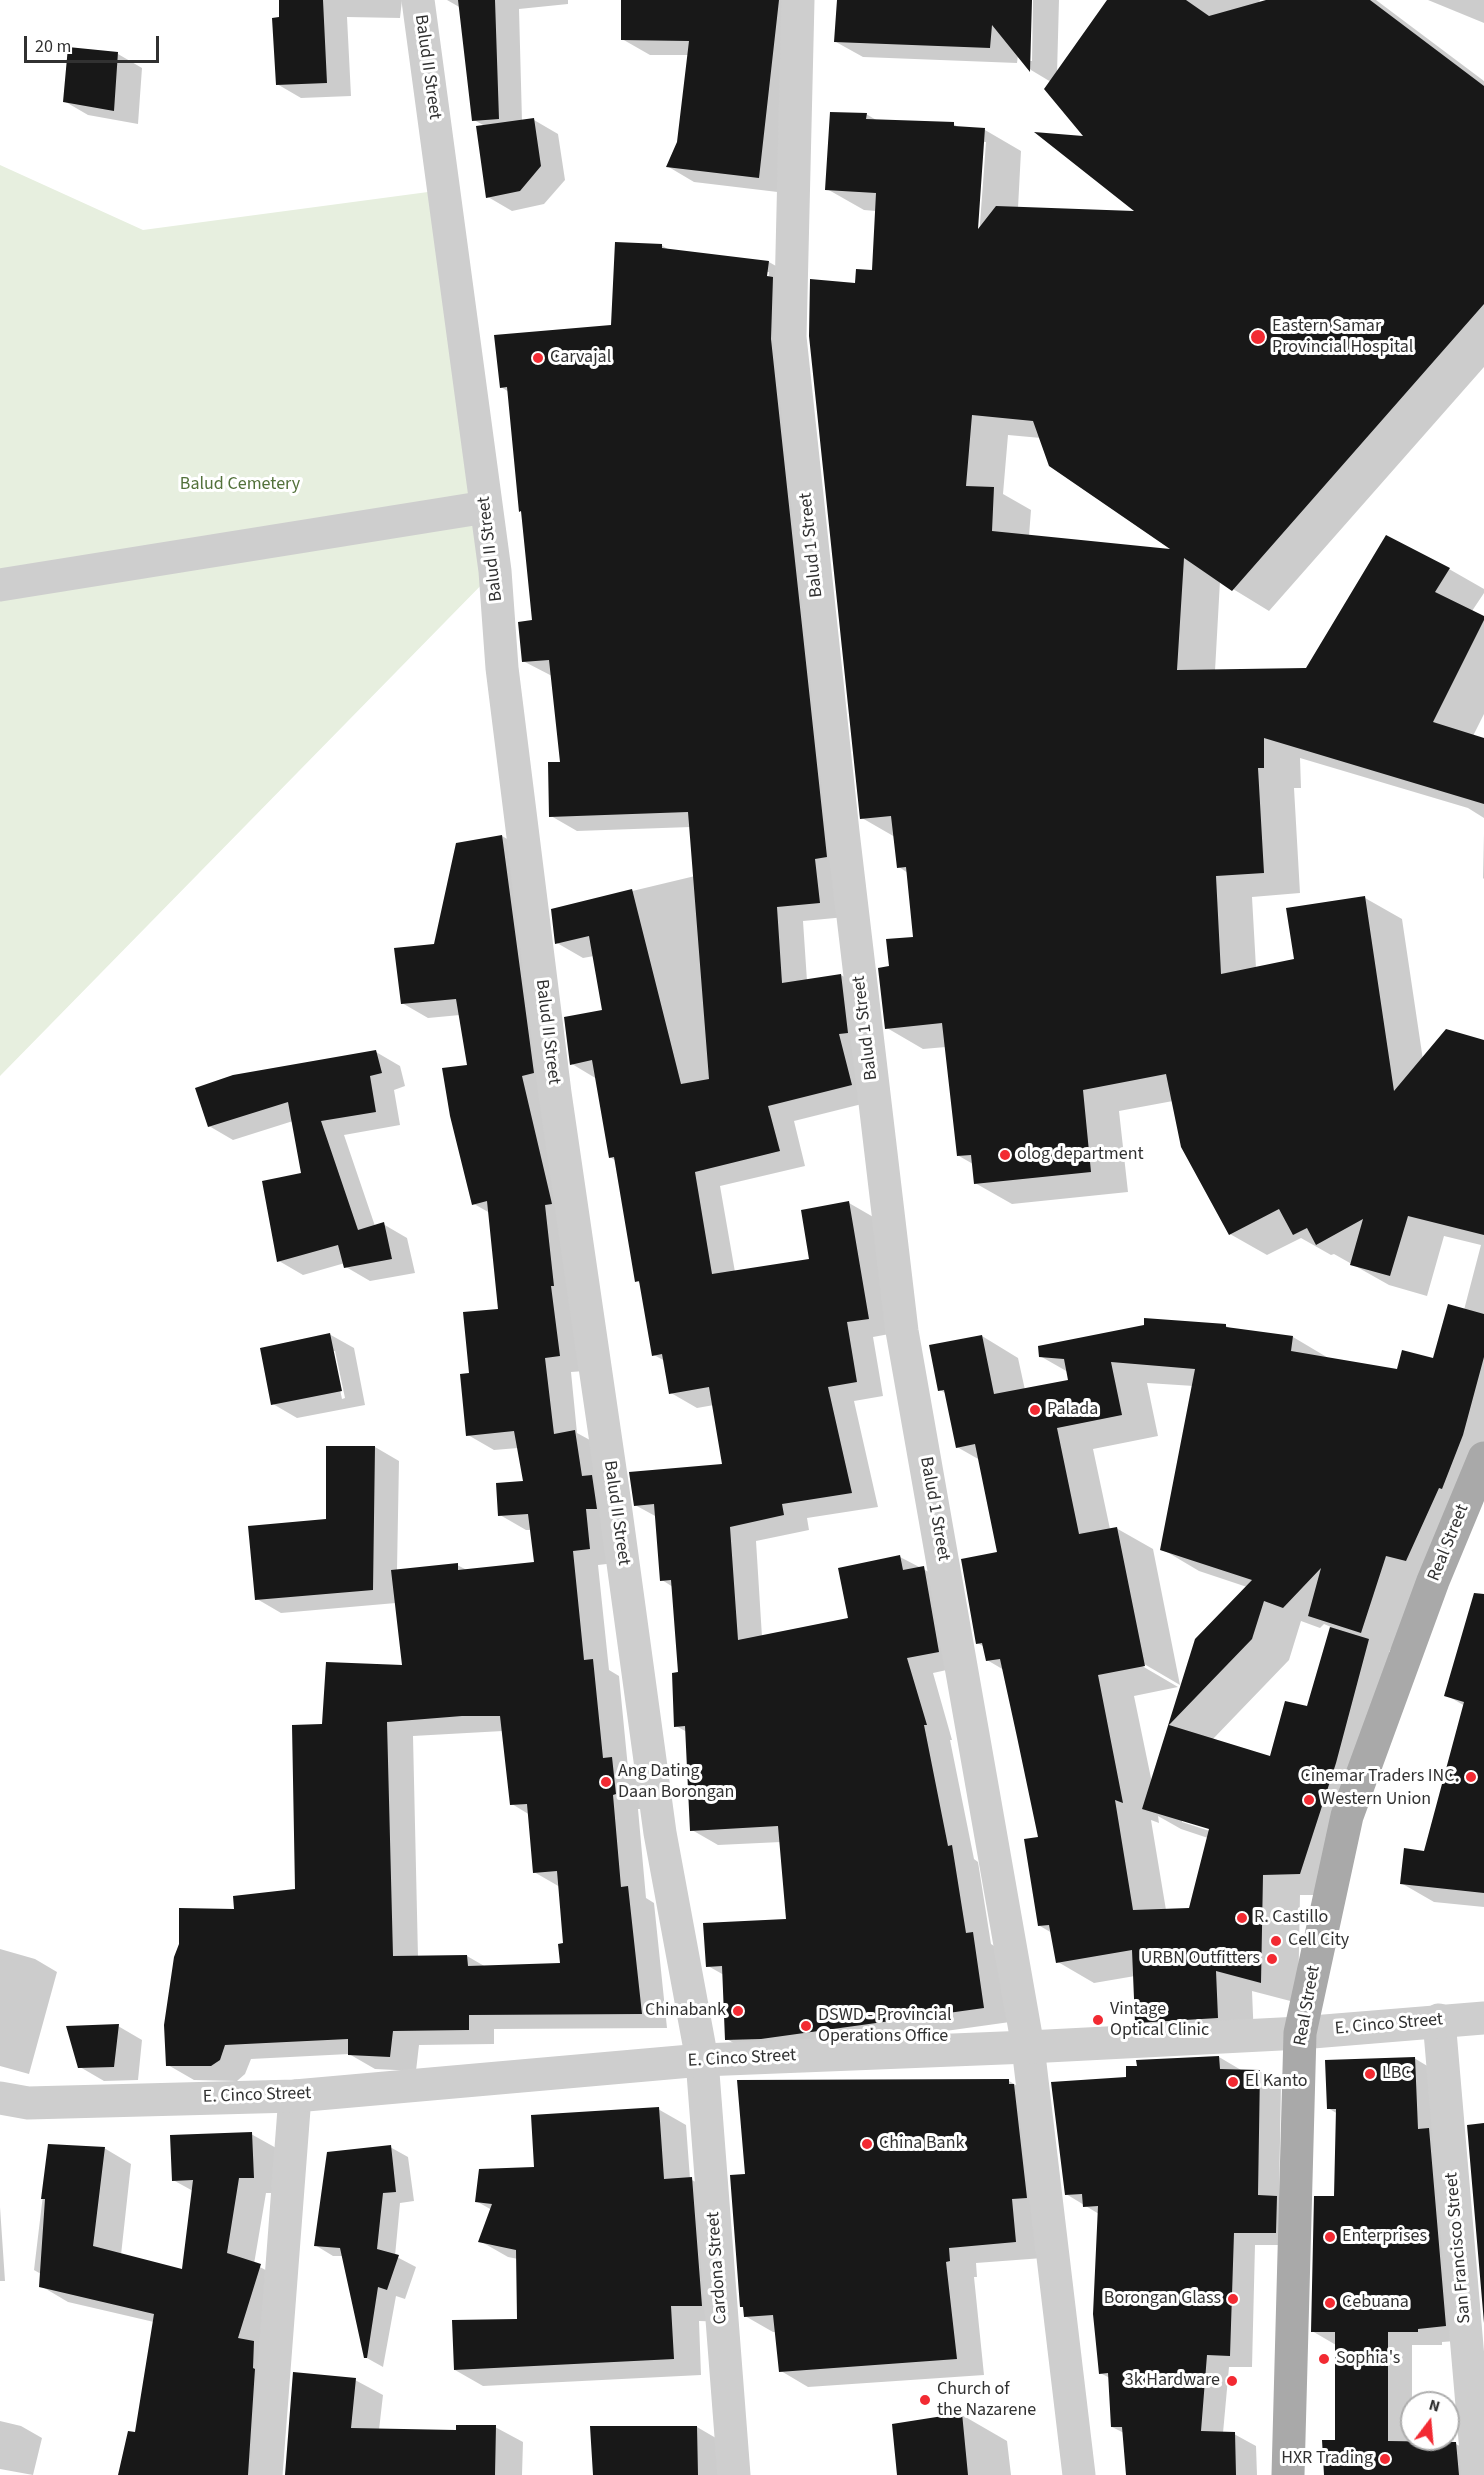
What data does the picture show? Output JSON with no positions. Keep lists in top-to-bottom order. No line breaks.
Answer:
{"streets":{"main road":["Real Street"],"street":["Balud II Street","Balud 1 Street","E. Cinco Street","San Francisco Street","Cardona Street"]},"crossings":[["Balud II Street","E. Cinco Street"],["Balud II Street","Cardona Street"],["Balud 1 Street","E. Cinco Street"],["Real Street","E. Cinco Street"],["E. Cinco Street","San Francisco Street"],["E. Cinco Street","Cardona Street"]],"parks":["Balud Cemetery"],"places":["Eastern Samar Provincial Hospital","Carvajal","olog department","Palada","Cinemar Traders INC.","Ang Dating Daan Borongan","Western Union","R. Castillo","Cell City","URBN Outfitters","Chinabank","Vintage Optical Clinic","DSWD - Provincial Operations Office","LBC","El Kanto","China Bank","Enterprises","Borongan Glass","Cebuana","Sophia's","3k Hardware","Church of the Nazarene","HXR Trading"],"scale_bar":"20 m","north":"top"}
